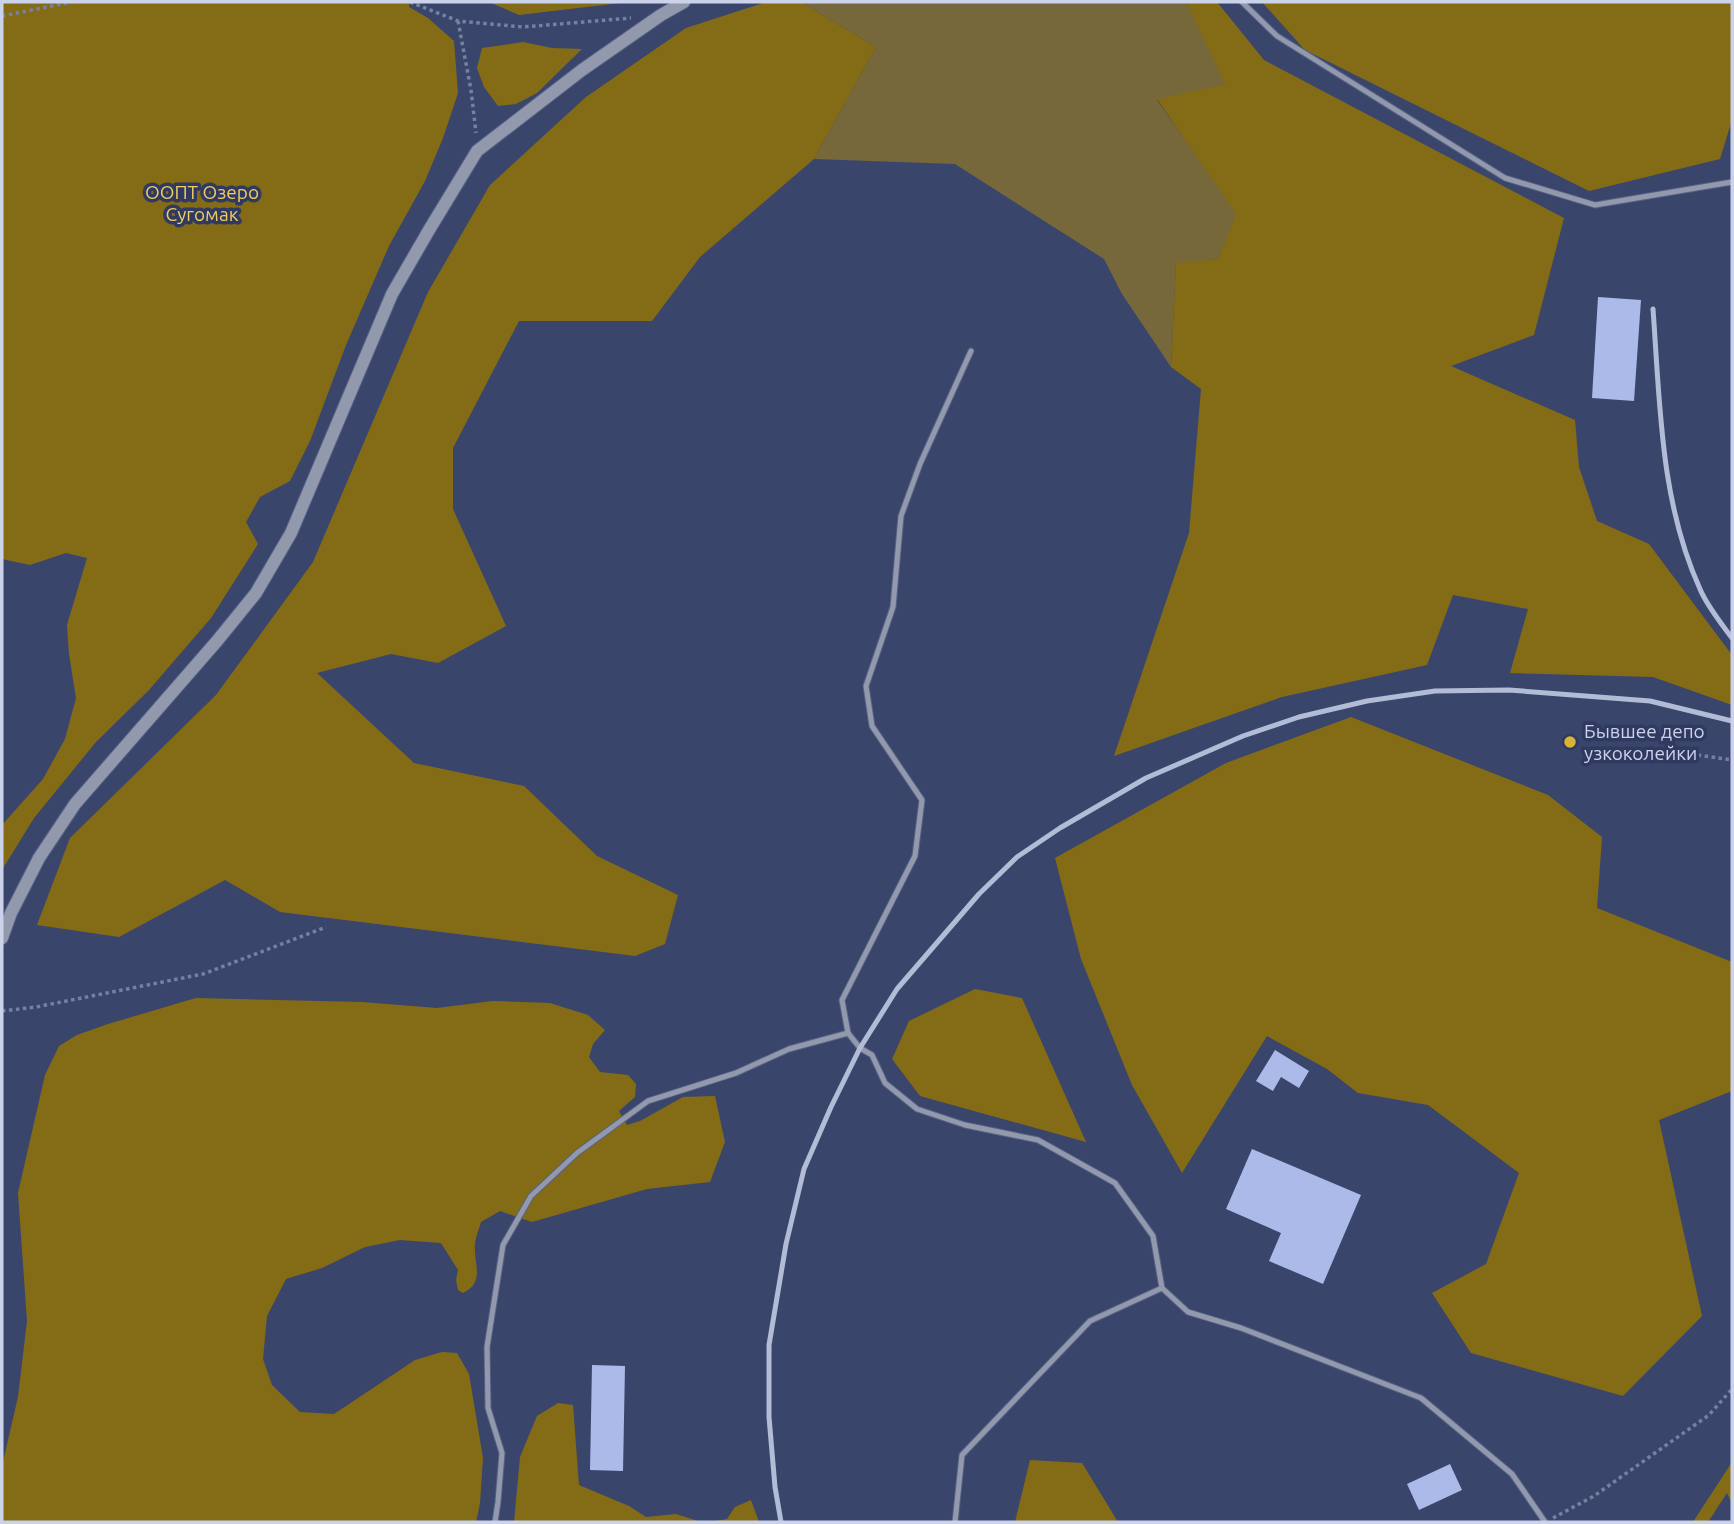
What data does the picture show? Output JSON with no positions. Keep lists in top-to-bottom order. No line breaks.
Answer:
{"parks":["ООПТ Озеро Сугомак"],"places":["Бывшее депо узкоколейки"]}
